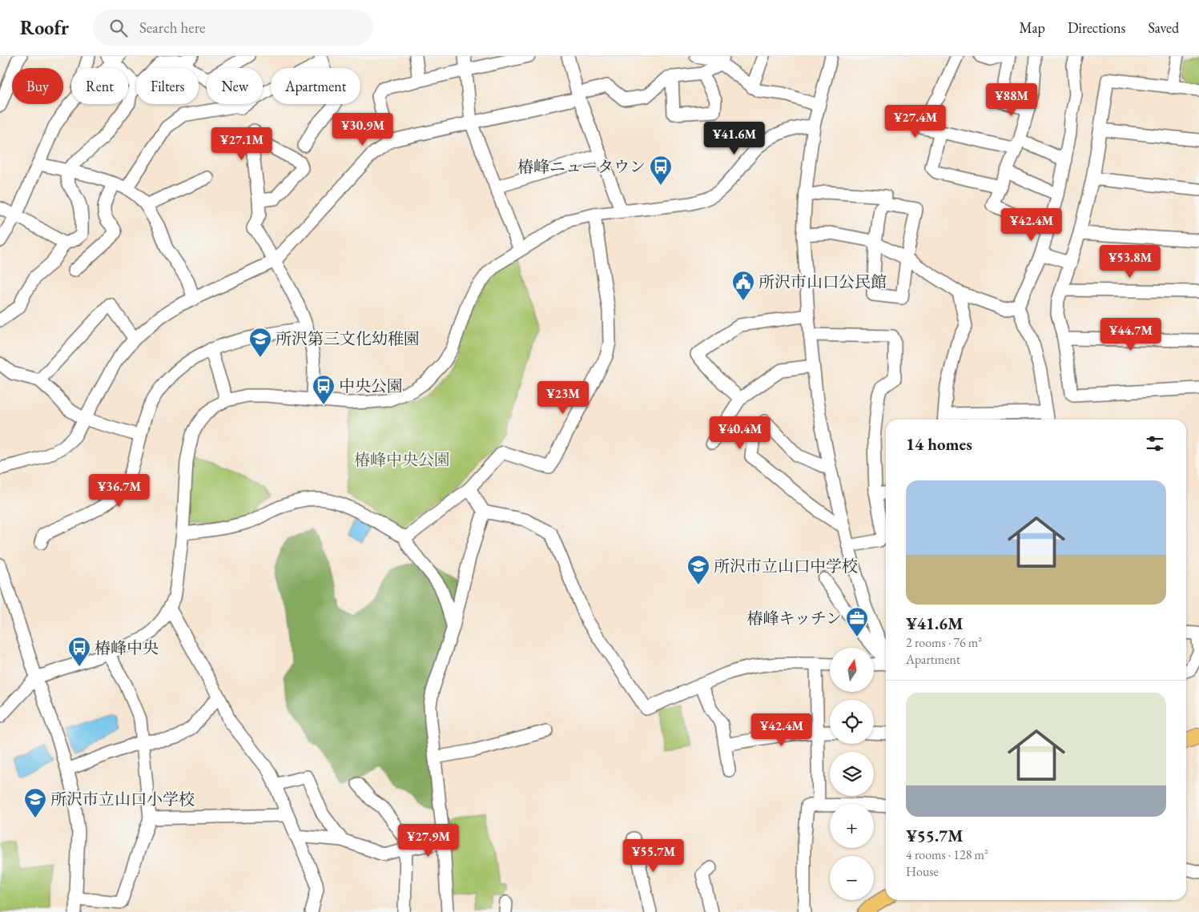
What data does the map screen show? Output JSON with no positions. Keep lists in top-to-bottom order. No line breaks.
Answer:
{"parks":["椿峰中央公園"],"places":{"bus stop":["椿峰ニュータウン","中央公園","椿峰中央"],"public building":["所沢市山口公民館"],"school or university":["所沢第三文化幼稚園","所沢市立山口中学校","所沢市立山口小学校"],"office":["椿峰キッチン"]},"north":"top","page":{"header":"Roofr","search":"Search here","nav":["Map","Directions","Saved"],"chip":["Buy","Rent","Filters","New","Apartment"],"price":["¥88M","¥27.4M","¥30.9M","¥41.6M","¥27.1M","¥42.4M","¥53.8M","¥44.7M","¥23M","¥40.4M","¥36.7M","¥42.4M","¥27.9M","¥55.7M"],"heading":"14 homes","list":[{"name":"¥41.6M","note":"2 rooms · 76 m² · Apartment"},{"name":"¥55.7M","note":"4 rooms · 128 m² · House"}],"map_buttons":["+","−"]}}
